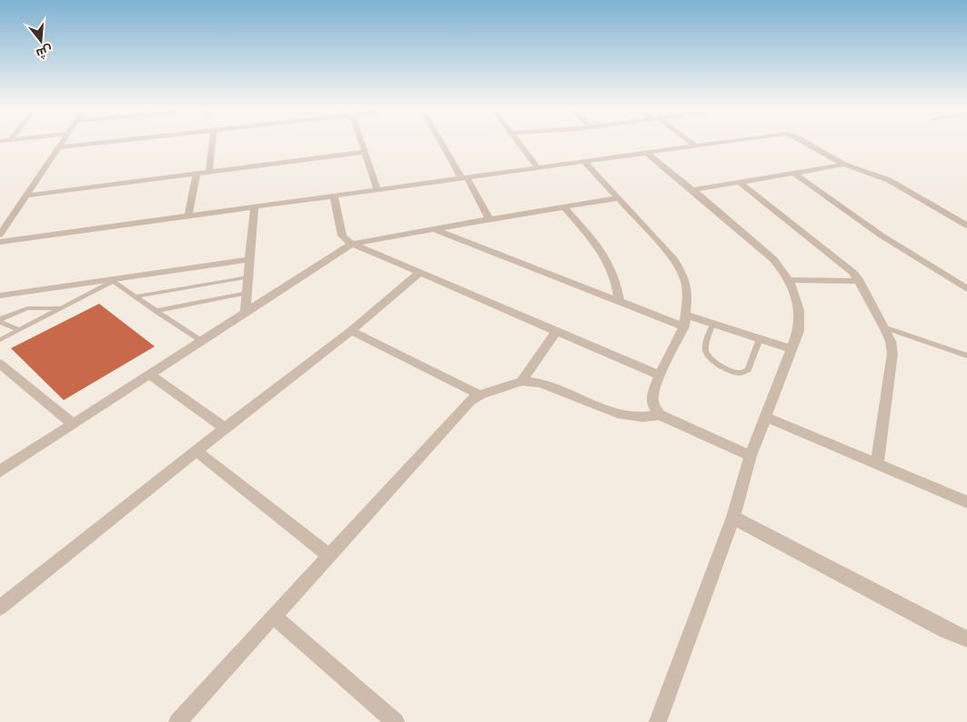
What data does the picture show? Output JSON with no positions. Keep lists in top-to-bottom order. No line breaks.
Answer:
{"north":"bottom"}
